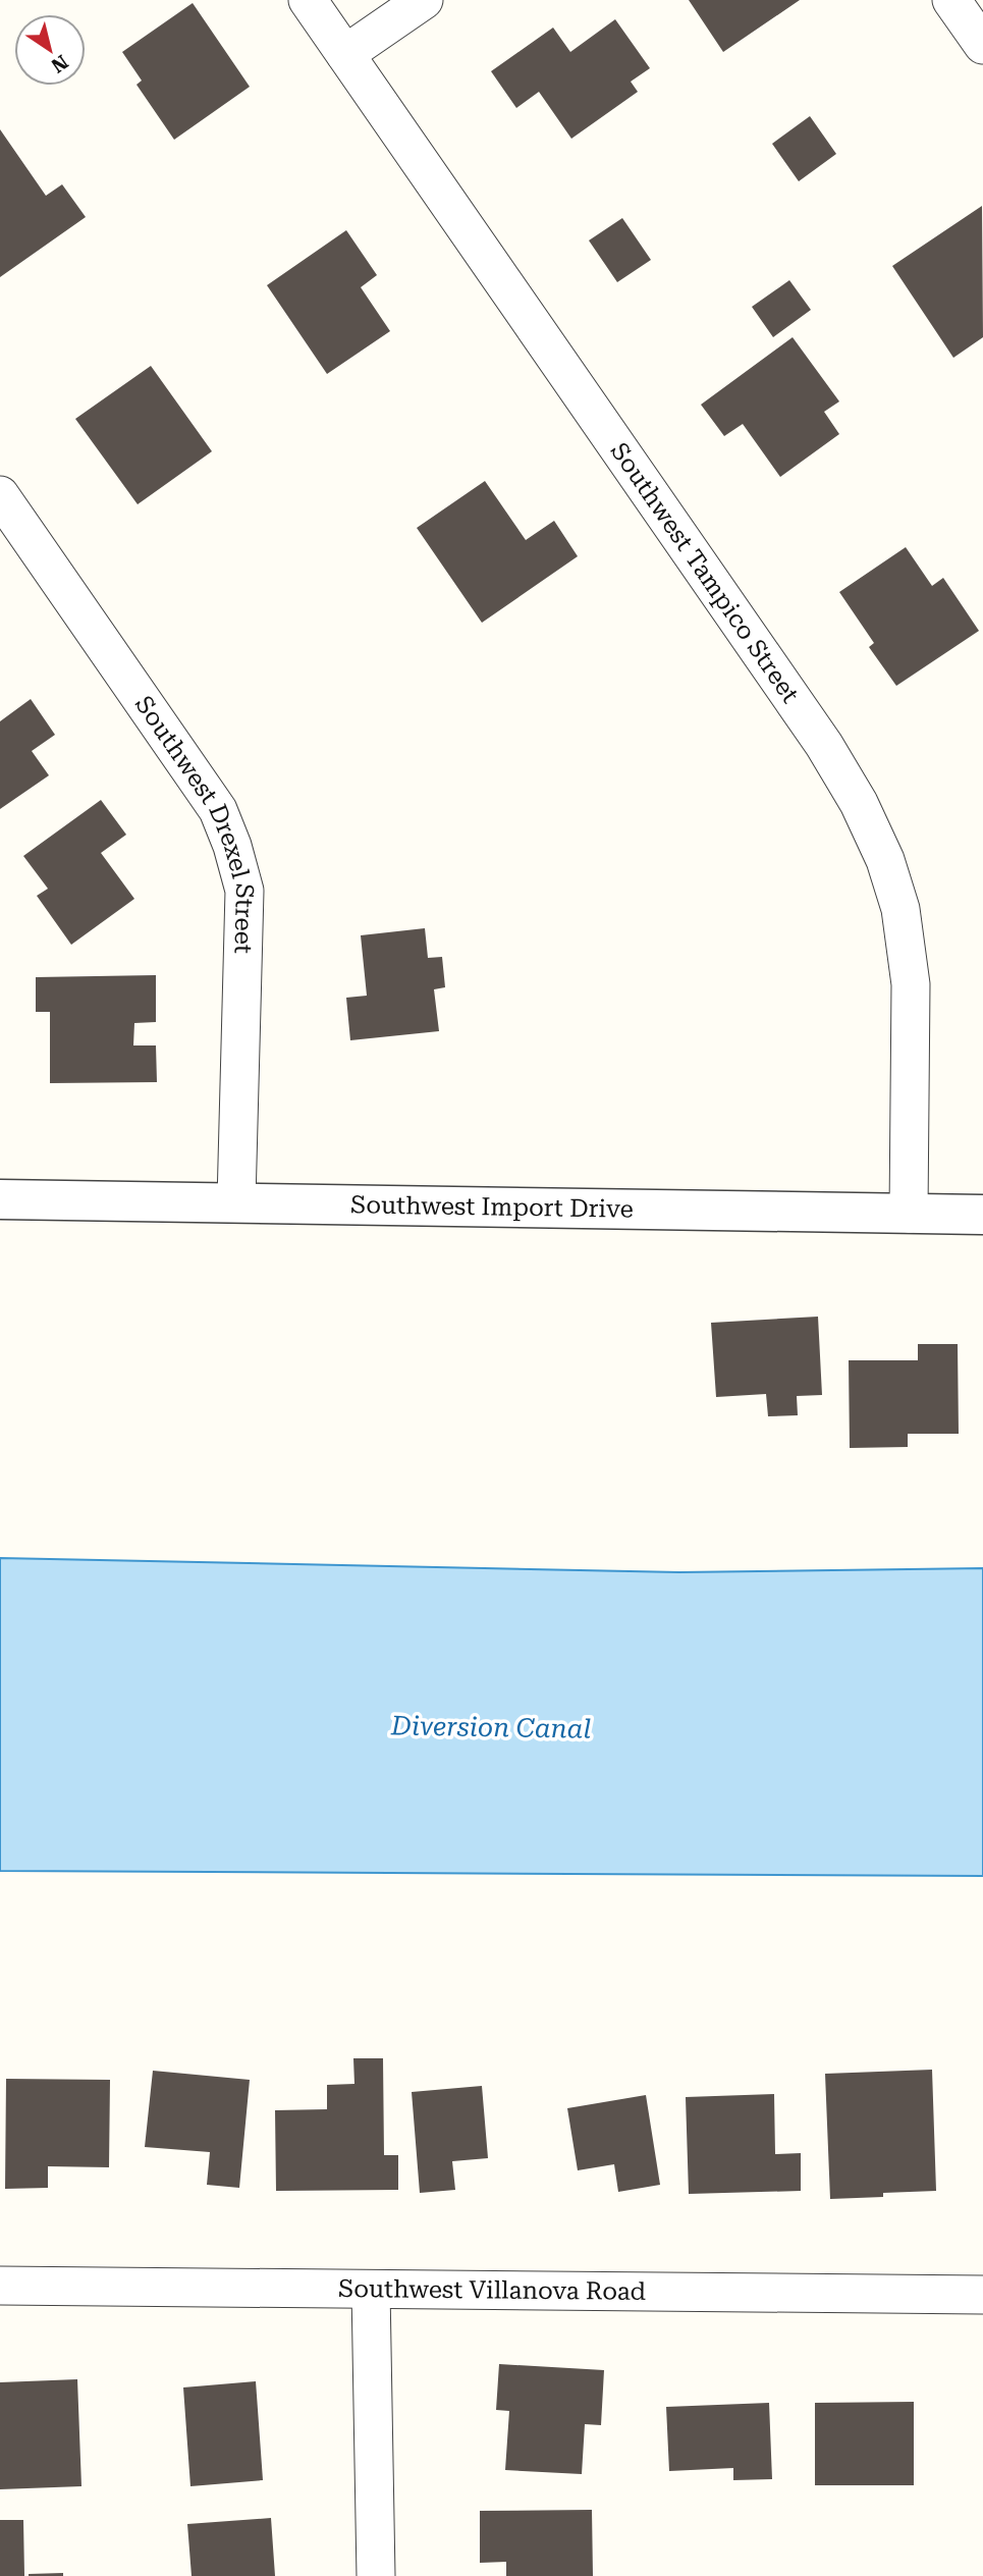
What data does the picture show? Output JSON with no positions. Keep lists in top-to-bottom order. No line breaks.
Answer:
{"streets":{"street":["Southwest Tampico Street","Southwest Drexel Street","Southwest Import Drive","Southwest Villanova Road"]},"crossings":[["Southwest Tampico Street","Southwest Import Drive"],["Southwest Drexel Street","Southwest Import Drive"]],"water":["Diversion Canal"],"north":"bottom right"}
